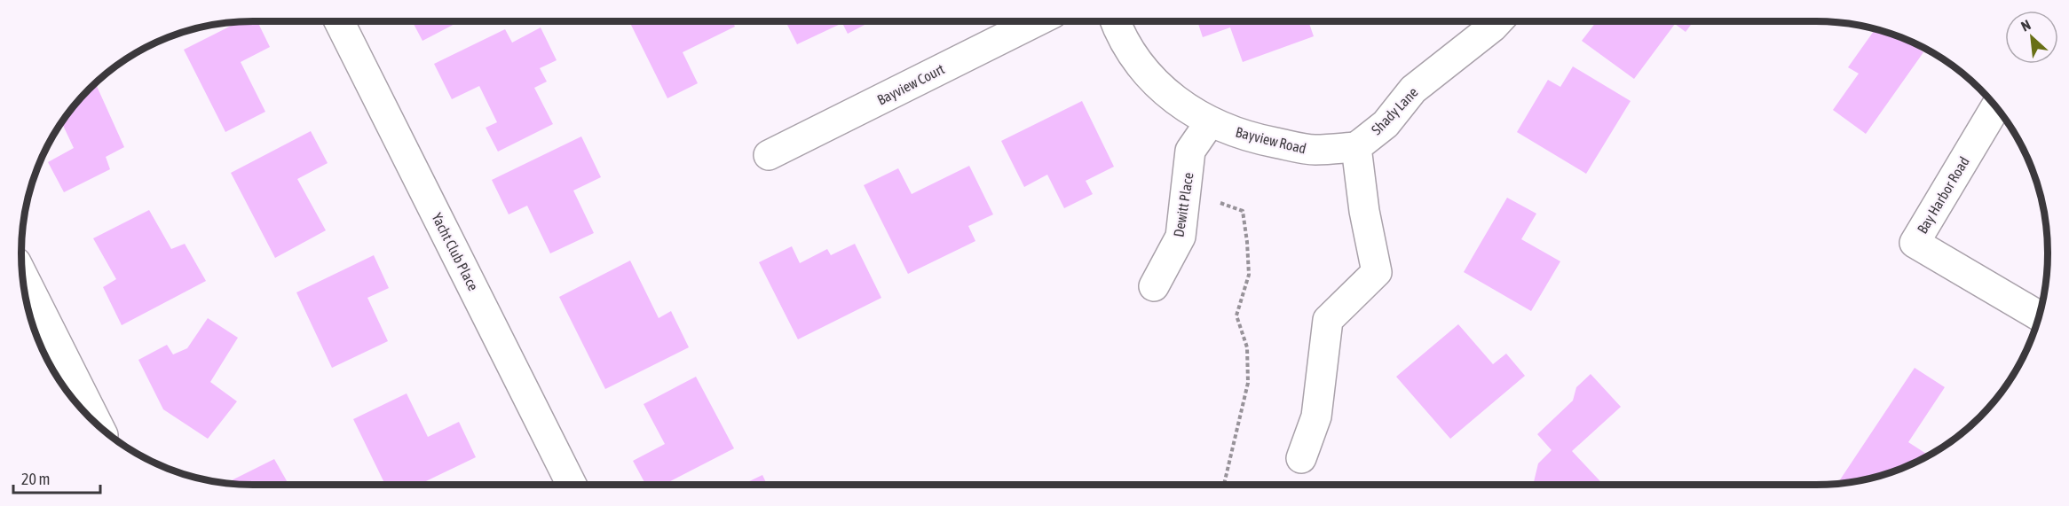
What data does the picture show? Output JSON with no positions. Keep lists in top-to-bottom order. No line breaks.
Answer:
{"streets":{"street":["Bayview Court","Shady Lane","Bayview Road","Bay Harbor Road","Dewitt Place","Yacht Club Place"]},"crossings":[["Shady Lane","Bayview Road"],["Bayview Road","Dewitt Place"]],"scale_bar":"20 m","north":"top left"}
